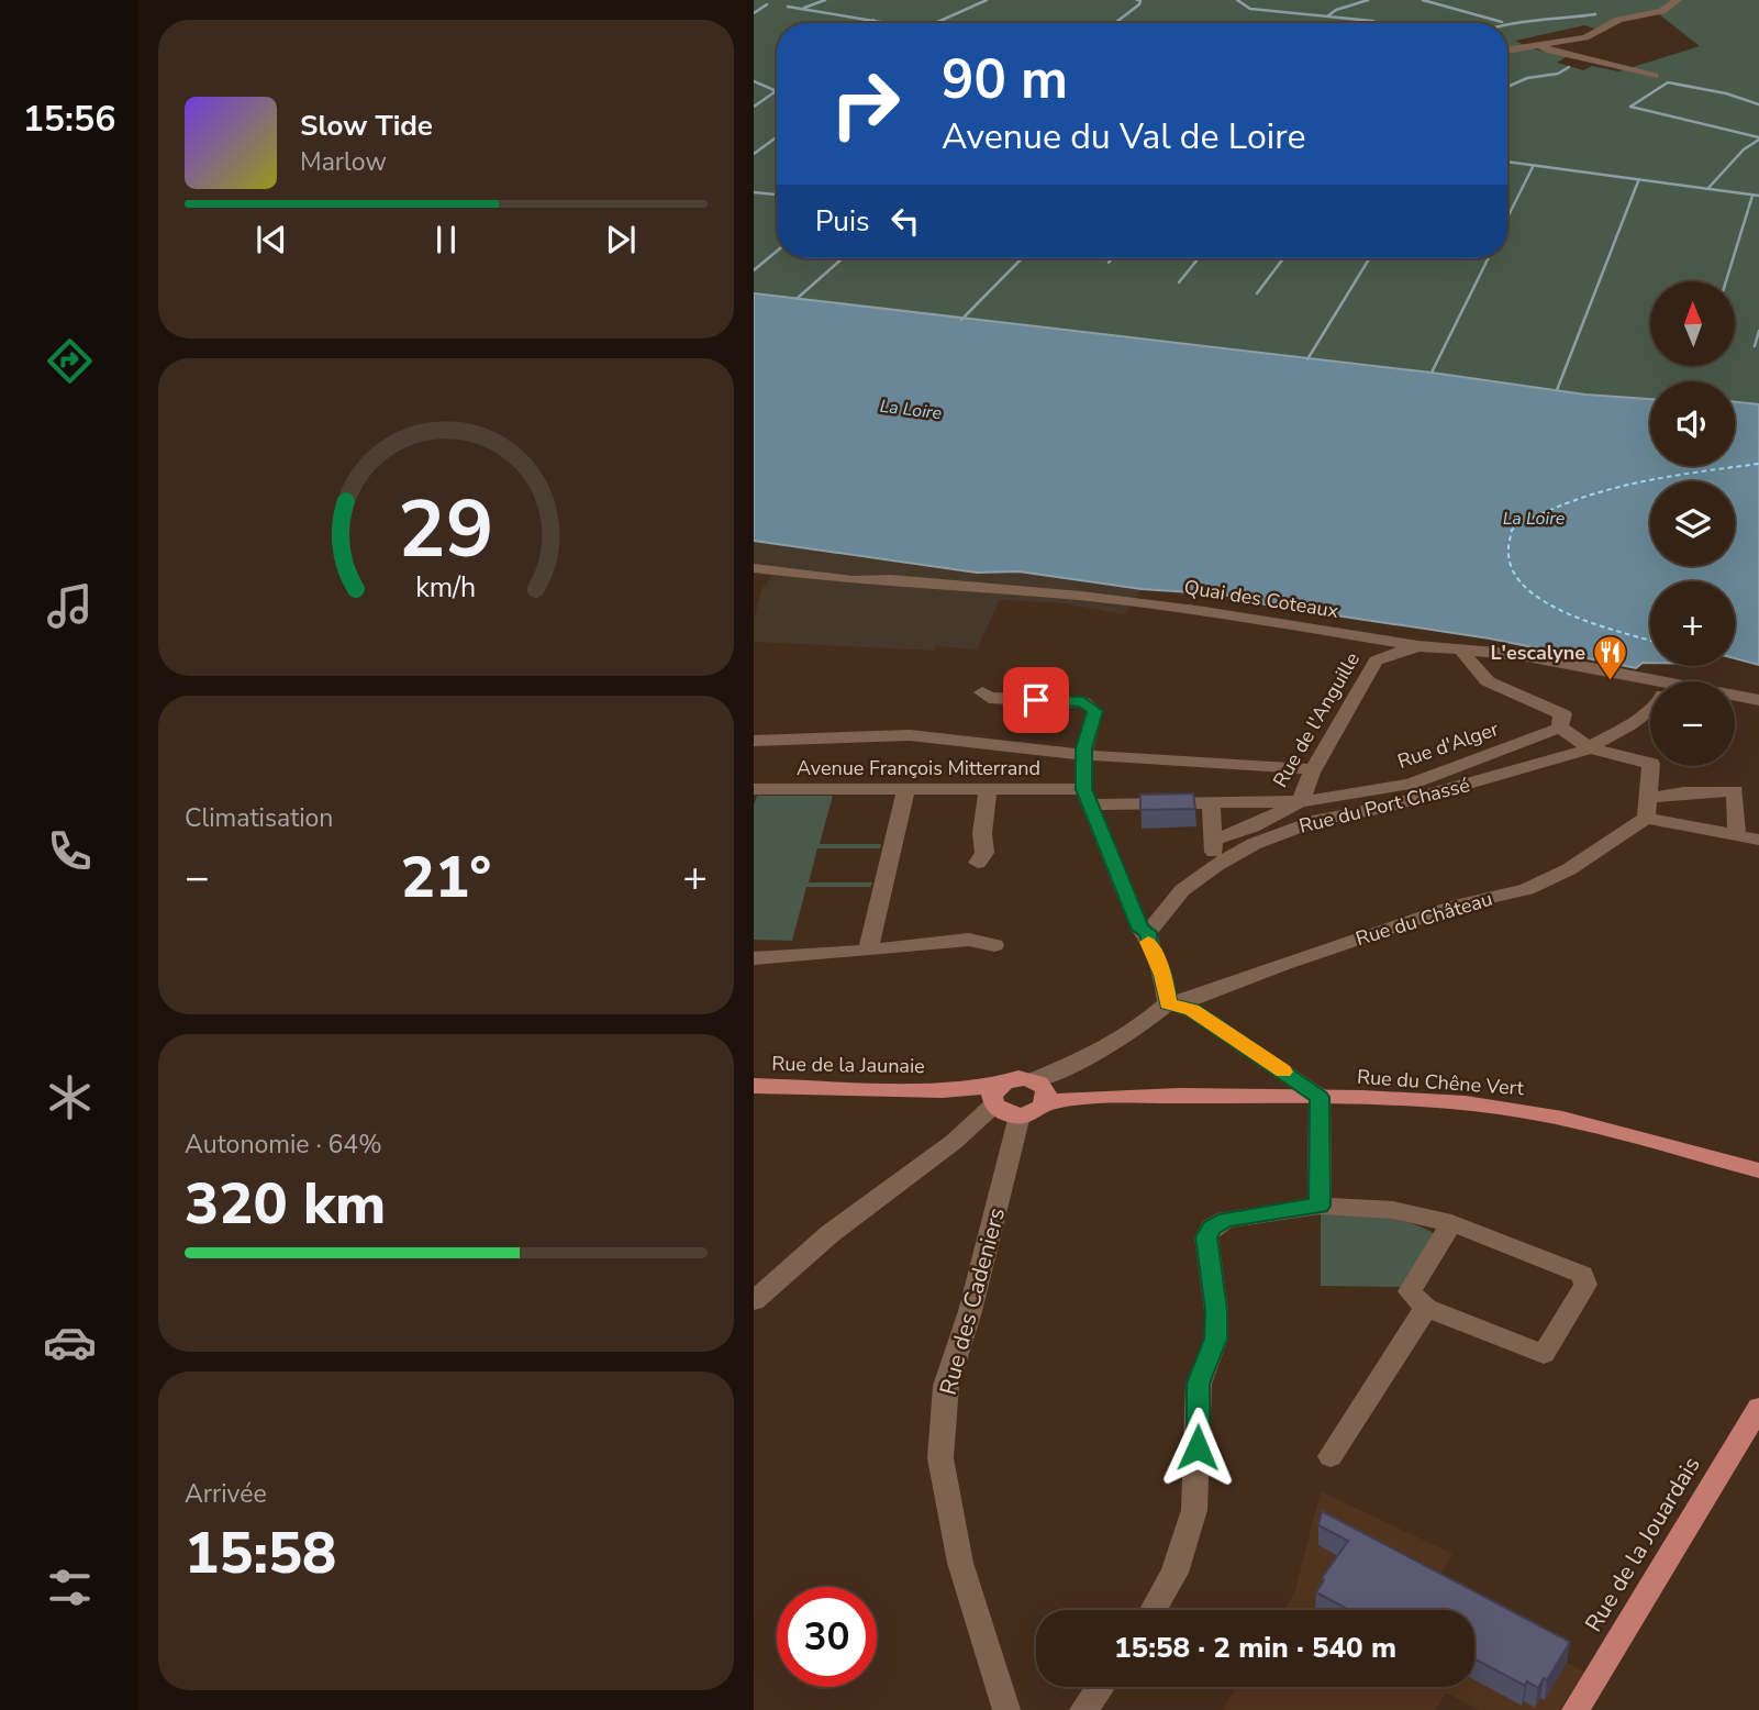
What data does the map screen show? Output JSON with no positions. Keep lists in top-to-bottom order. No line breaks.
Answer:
{"streets":{"main road":["Rue de la Jaunaie","Rue du Chêne Vert","Rue de la Jouardais"],"street":["Quai des Coteaux","Rue de l'Anguille","Rue d'Alger","Avenue François Mitterrand","Rue du Port Chassé","Rue du Château","Rue des Cadeniers"]},"crossings":[["Quai des Coteaux","Rue de l'Anguille"],["Rue de l'Anguille","Rue d'Alger"],["Rue de l'Anguille","Avenue François Mitterrand"],["Rue d'Alger","Avenue François Mitterrand"],["Rue du Château","Rue du Chêne Vert"],["Rue de la Jaunaie","Rue du Chêne Vert"],["Rue de la Jaunaie","Rue des Cadeniers"],["Rue du Chêne Vert","Rue des Cadeniers"]],"water":["La Loire"],"places":{"restaurant":["L'escalyne"]},"north":"top","page":{"tabs":"15:56","turn":["90 m","Avenue du Val de Loire"],"song":["Slow Tide","Marlow"],"then":"Puis","map_buttons":["+","−"],"tile":["Climatisation",["Autonomie · 64%","320 km"],["Arrivée","15:58"]],"heat":["−","21°","+"],"limit":"30","trip":"15:58 · 2 min · 540 m","gauge":["29","km/h"]}}
